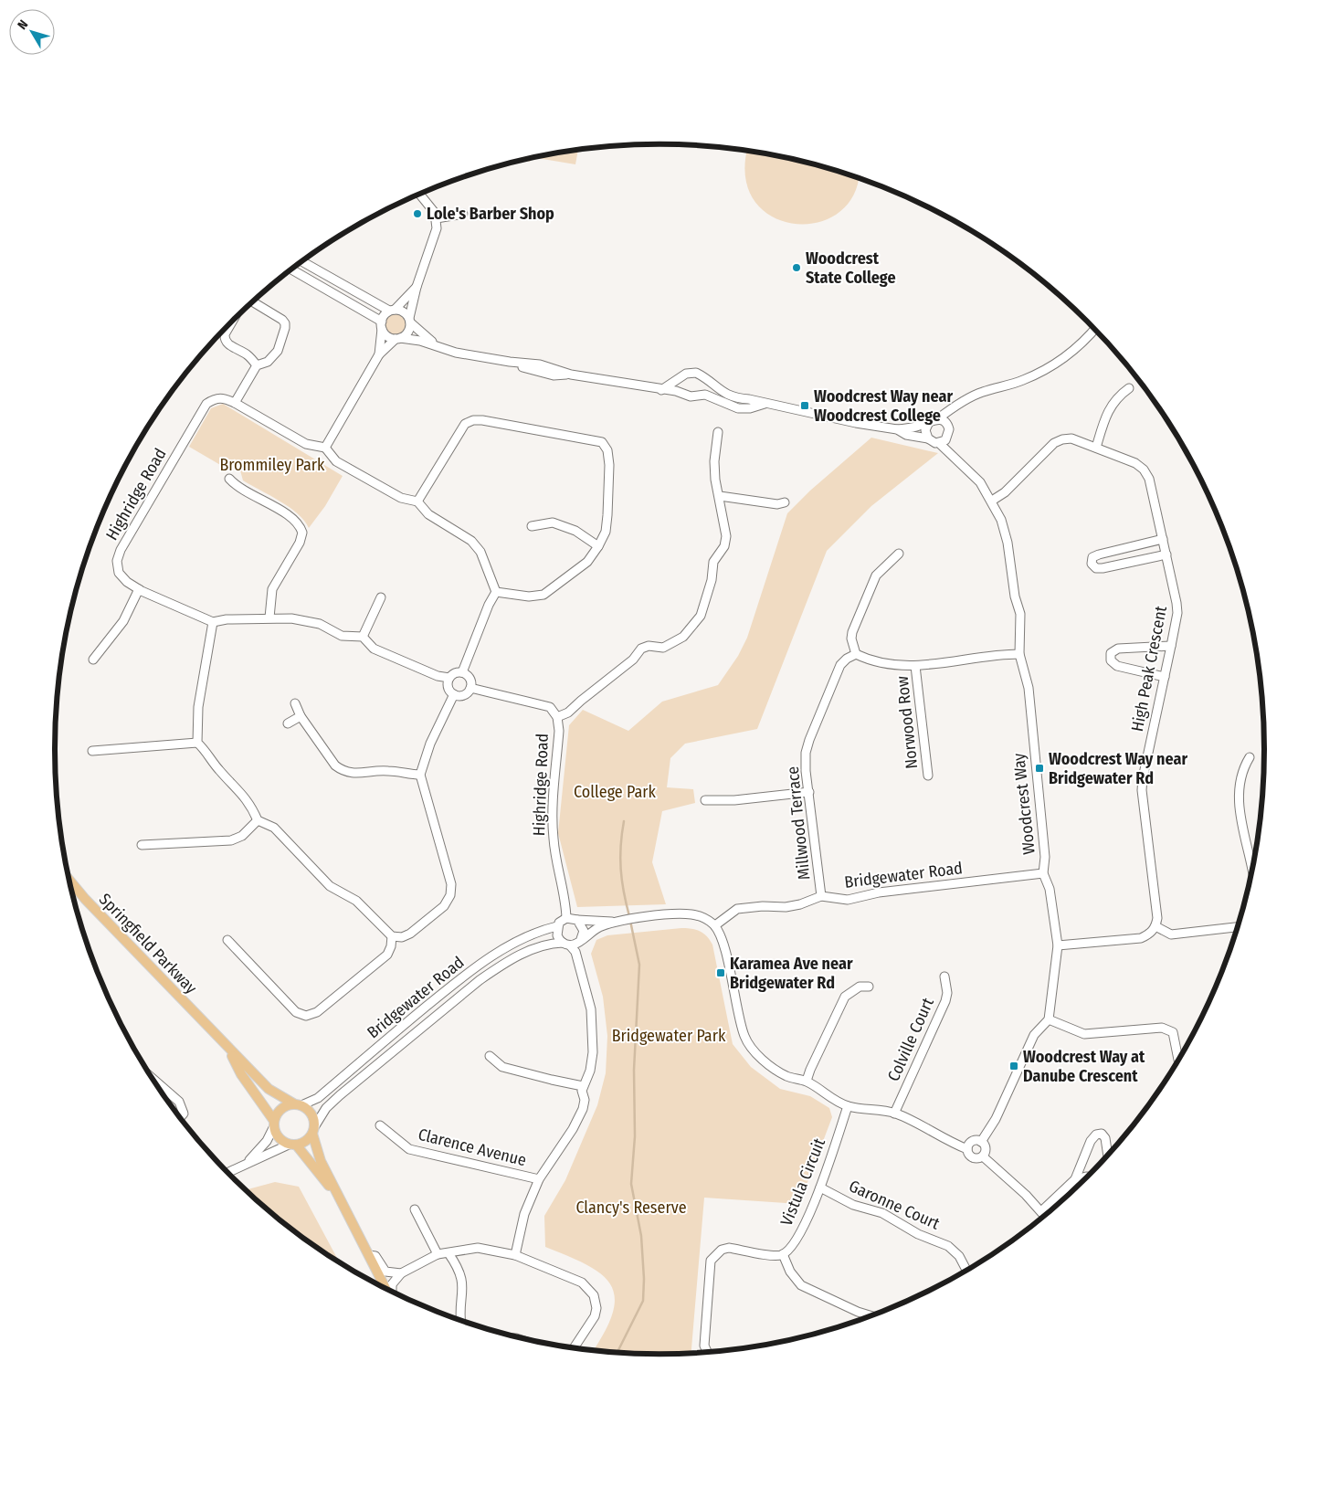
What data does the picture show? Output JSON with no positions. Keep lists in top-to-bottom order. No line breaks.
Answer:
{"streets":{"main road":["Springfield Parkway"],"street":["Highridge Road","High Peak Crescent","Norwood Row","Woodcrest Way","Millwood Terrace","Bridgewater Road","Colville Court","Clarence Avenue","Vistula Circuit","Garonne Court"]},"crossings":[["Highridge Road","Bridgewater Road"],["Highridge Road","Clarence Avenue"],["High Peak Crescent","Woodcrest Way"],["Woodcrest Way","Bridgewater Road"],["Millwood Terrace","Bridgewater Road"],["Bridgewater Road","Springfield Parkway"],["Bridgewater Road","Clarence Avenue"],["Vistula Circuit","Garonne Court"]],"parks":["Brommiley Park","College Park","Bridgewater Park","Clancy's Reserve"],"places":{"other":["Lole's Barber Shop","Woodcrest State College"],"transit":["Woodcrest Way near Woodcrest College","Woodcrest Way near Bridgewater Rd","Karamea Ave near Bridgewater Rd","Woodcrest Way at Danube Crescent"]},"north":"top left"}
